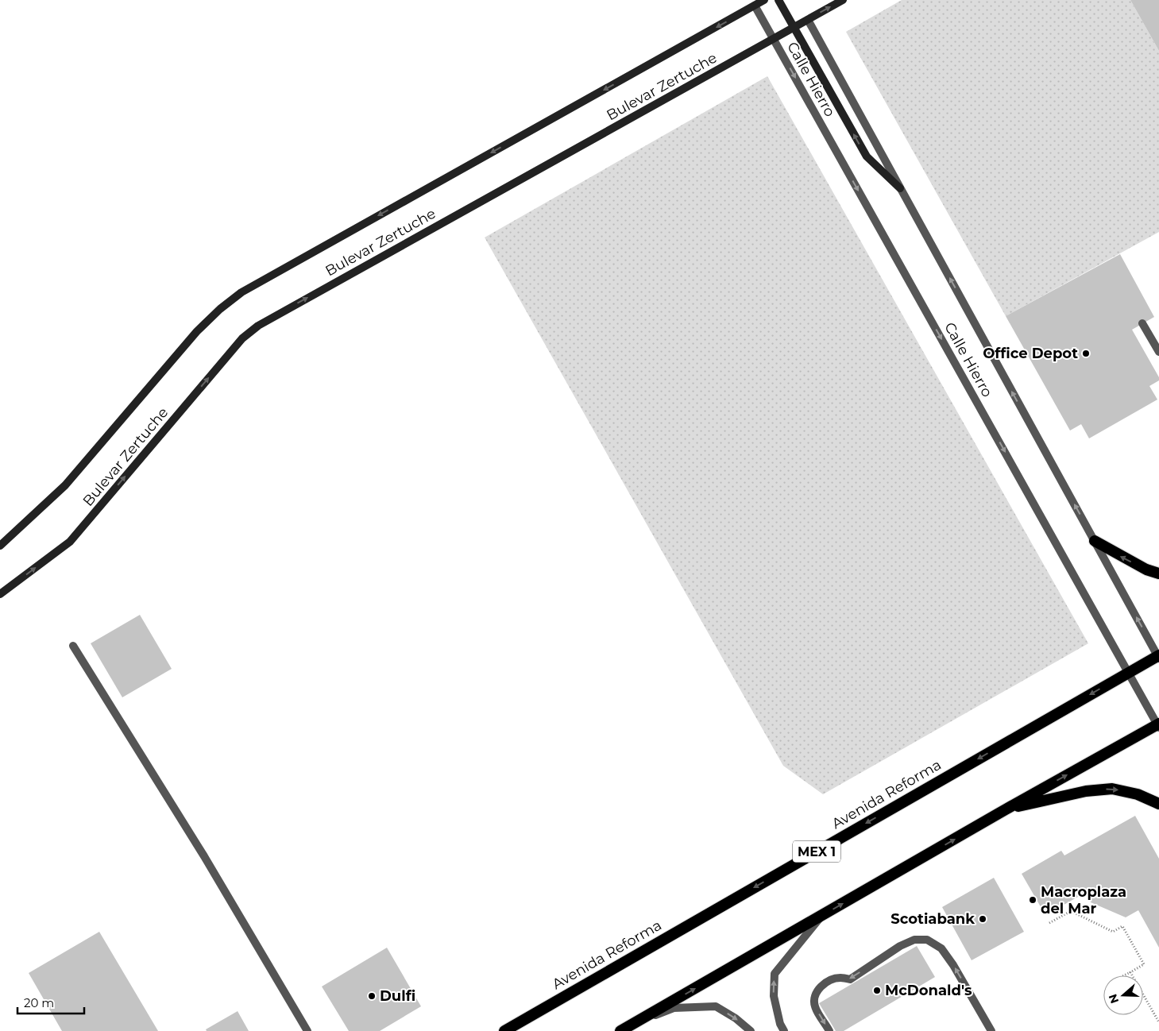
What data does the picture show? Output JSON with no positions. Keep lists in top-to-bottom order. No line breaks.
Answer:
{"streets":{"highway":["Avenida Reforma","MEX 1"],"main road":["Bulevar Zertuche"],"street":["Calle Hierro"]},"crossings":[["Calle Hierro","Bulevar Zertuche"],["Calle Hierro","Avenida Reforma"]],"places":["Office Depot","Macroplaza del Mar","Scotiabank","McDonald's","Dulfi"],"scale_bar":"20 m","north":"left"}
